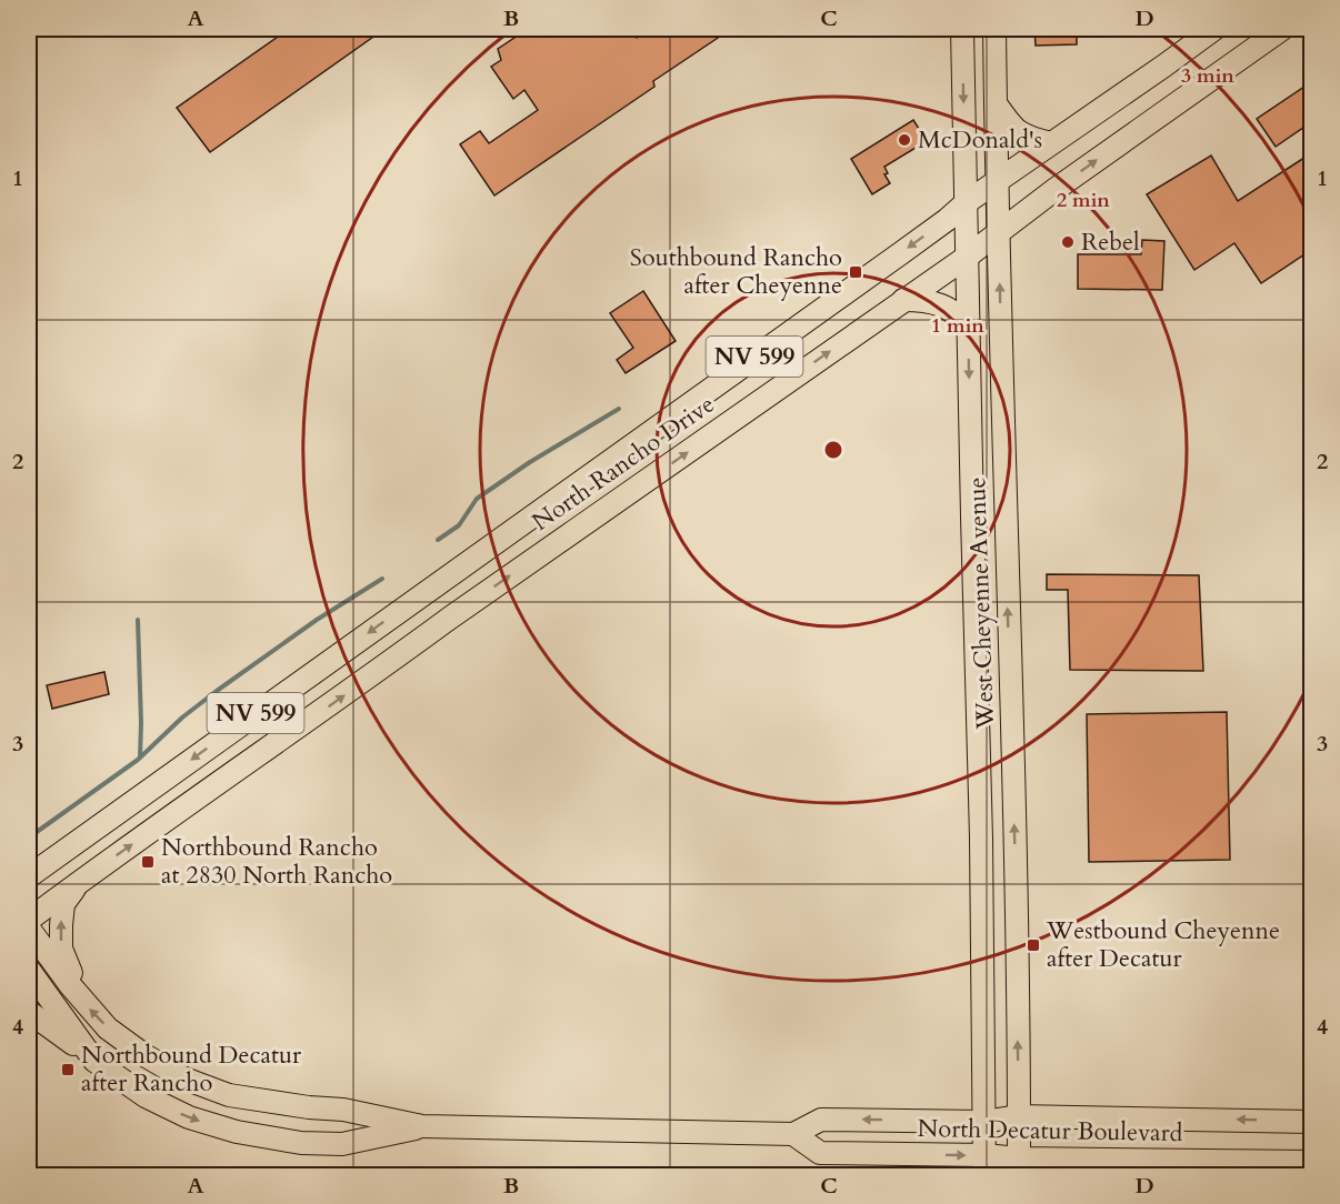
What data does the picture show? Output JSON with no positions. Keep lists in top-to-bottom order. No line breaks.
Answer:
{"streets":{"main road":["NV 599","North Rancho Drive","West Cheyenne Avenue","North Decatur Boulevard"]},"crossings":[["North Rancho Drive","West Cheyenne Avenue"],["West Cheyenne Avenue","North Decatur Boulevard"]],"places":{"other":["McDonald's","Rebel"],"transit":["Southbound Rancho after Cheyenne","Northbound Rancho at 2830 North Rancho","Westbound Cheyenne after Decatur","Northbound Decatur after Rancho"]},"grid":{"columns":["A","B","C","D"],"rows":["1","2","3","4"]},"rings":["3 min","2 min","1 min"]}
